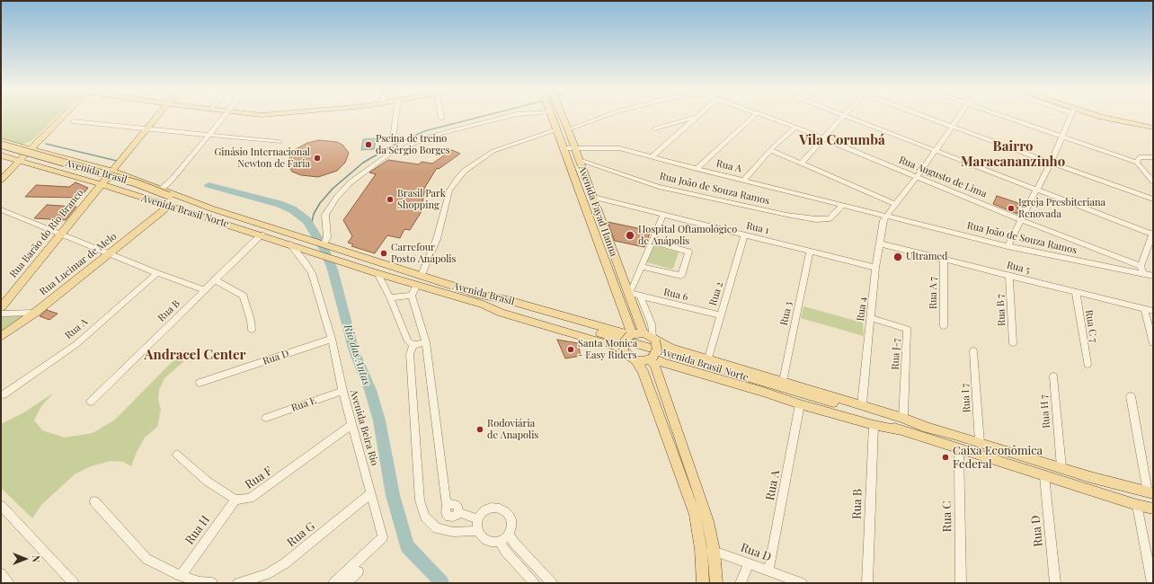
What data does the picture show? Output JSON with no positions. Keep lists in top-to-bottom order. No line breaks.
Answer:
{"streets":{"main road":["Avenida Brasil","Avenida Brasil Norte","Avenida Fayad Hanna","Rua Barão do Rio Branco","Rua Lucimar de Melo"],"street":["Rua A","Rua Augusto de Lima","Rua João de Souza Ramos","Rua 1","Rua 5","Rua A 7","Rua 2","Rua 6","Rua 4","Rua B 7","Rua B","Rua 3","Rua C 7","Rua J-7","Rua D","Rua I 7","Rua E","Rua H 7","Avenida Beira Rio","Rua F","Rua C","Rua H","Rua G"]},"crossings":[["Rua A","Rua João de Souza Ramos"],["Rua A","Avenida Brasil Norte"],["Rua A","Avenida Fayad Hanna"],["Rua A","Rua 4"],["Rua A","Rua D"],["Avenida Brasil","Avenida Brasil Norte"],["Avenida Brasil","Avenida Fayad Hanna"],["Avenida Brasil","Rua Lucimar de Melo"],["Rua Augusto de Lima","Rua 4"],["Rua João de Souza Ramos","Avenida Fayad Hanna"],["Rua João de Souza Ramos","Rua 4"],["Avenida Brasil Norte","Avenida Fayad Hanna"],["Avenida Brasil Norte","Rua Barão do Rio Branco"],["Avenida Brasil Norte","Rua Lucimar de Melo"],["Avenida Brasil Norte","Rua 2"],["Avenida Brasil Norte","Rua 4"],["Avenida Brasil Norte","Rua B"],["Avenida Brasil Norte","Rua 3"],["Avenida Brasil Norte","Rua J-7"],["Avenida Brasil Norte","Rua D"],["Avenida Brasil Norte","Rua I 7"],["Avenida Brasil Norte","Rua H 7"],["Avenida Brasil Norte","Avenida Beira Rio"],["Avenida Brasil Norte","Rua C"],["Avenida Fayad Hanna","Rua 1"],["Avenida Fayad Hanna","Rua 6"],["Rua 1","Rua 2"],["Rua 1","Rua 4"],["Rua 1","Rua 3"],["Rua 5","Rua A 7"],["Rua 5","Rua 4"],["Rua 5","Rua B 7"],["Rua 5","Rua C 7"],["Rua 2","Rua 6"],["Rua 4","Rua J-7"],["Rua D","Avenida Beira Rio"],["Rua E","Avenida Beira Rio"],["Avenida Beira Rio","Rua F"],["Avenida Beira Rio","Rua G"],["Rua F","Rua H"]],"districts":["Vila Corumbá","Bairro Maracananzinho","Andracel Center"],"water":["Rio das Antas"],"places":["Pscina de treino da Sérgio Borges","Ginásio Internacional Newton de Faria","Brasil Park Shopping","Igreja Presbiteriana Renovada","Hospital Oftamológico de Anápolis","Carrefour Posto Anápolis","Ultramed","Santa Monica - Easy Riders","Rodoviária de Anapolis","Caixa Econômica Federal"],"north":"right"}
